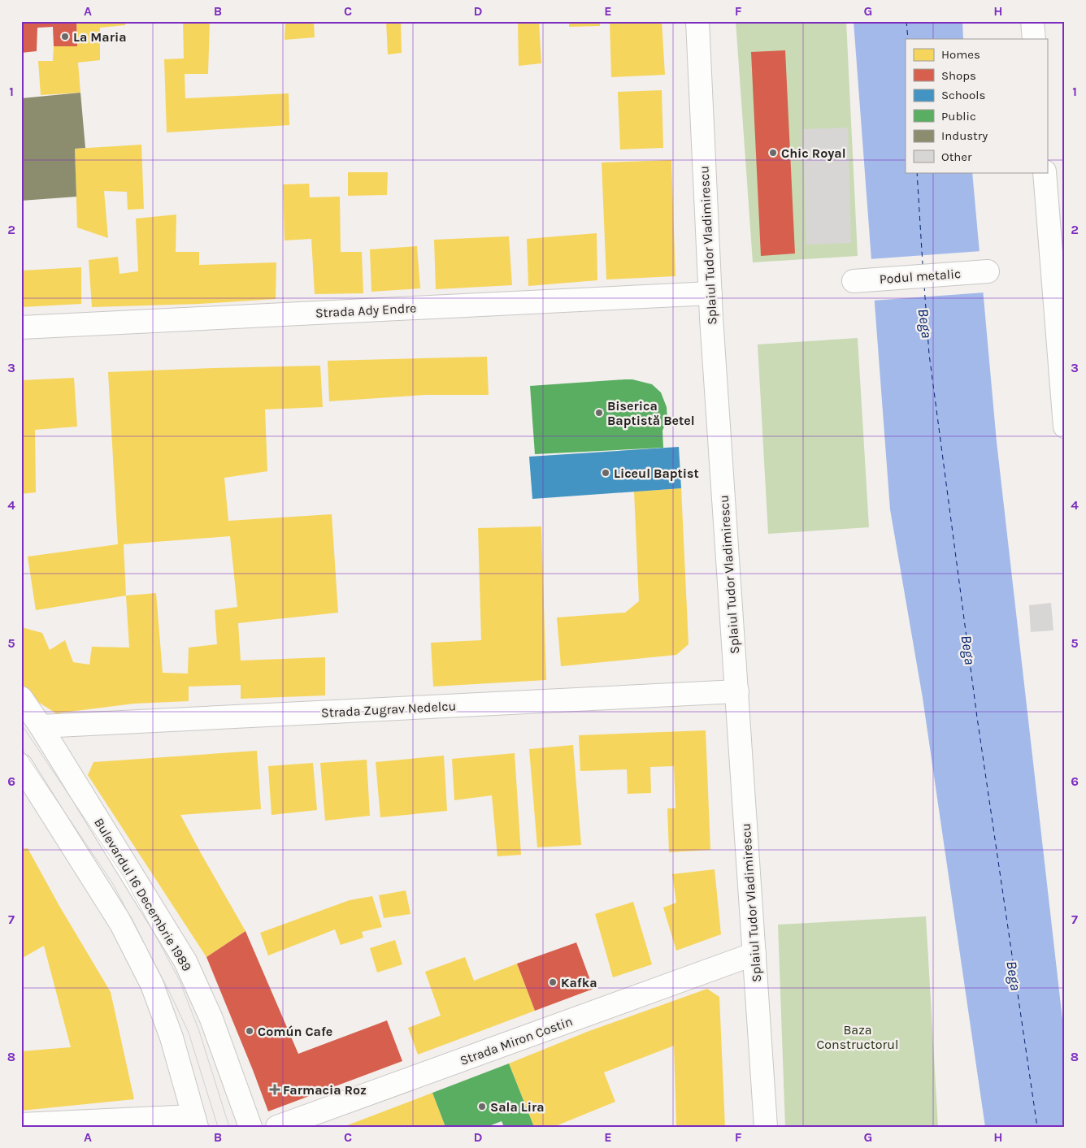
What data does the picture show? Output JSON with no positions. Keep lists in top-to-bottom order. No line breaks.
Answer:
{"streets":{"street":["Splaiul Tudor Vladimirescu","Podul metalic","Strada Ady Endre","Strada Zugrav Nedelcu","Bulevardul 16 Decembrie 1989","Strada Miron Costin"]},"crossings":[["Splaiul Tudor Vladimirescu","Strada Ady Endre"],["Splaiul Tudor Vladimirescu","Strada Zugrav Nedelcu"],["Splaiul Tudor Vladimirescu","Strada Miron Costin"],["Strada Zugrav Nedelcu","Bulevardul 16 Decembrie 1989"]],"water":["Bega"],"parks":["Baza Constructorul"],"places":{"other":["La Maria","Chic Royal","Biserica Baptistă Betel","Liceul Baptist","Kafka","Común Cafe","Sala Lira"],"health":["Farmacia Roz"]},"legend":["Homes","Shops","Schools","Public","Industry","Other"],"grid":{"columns":["A","B","C","D","E","F","G","H"],"rows":["1","2","3","4","5","6","7","8"]}}
